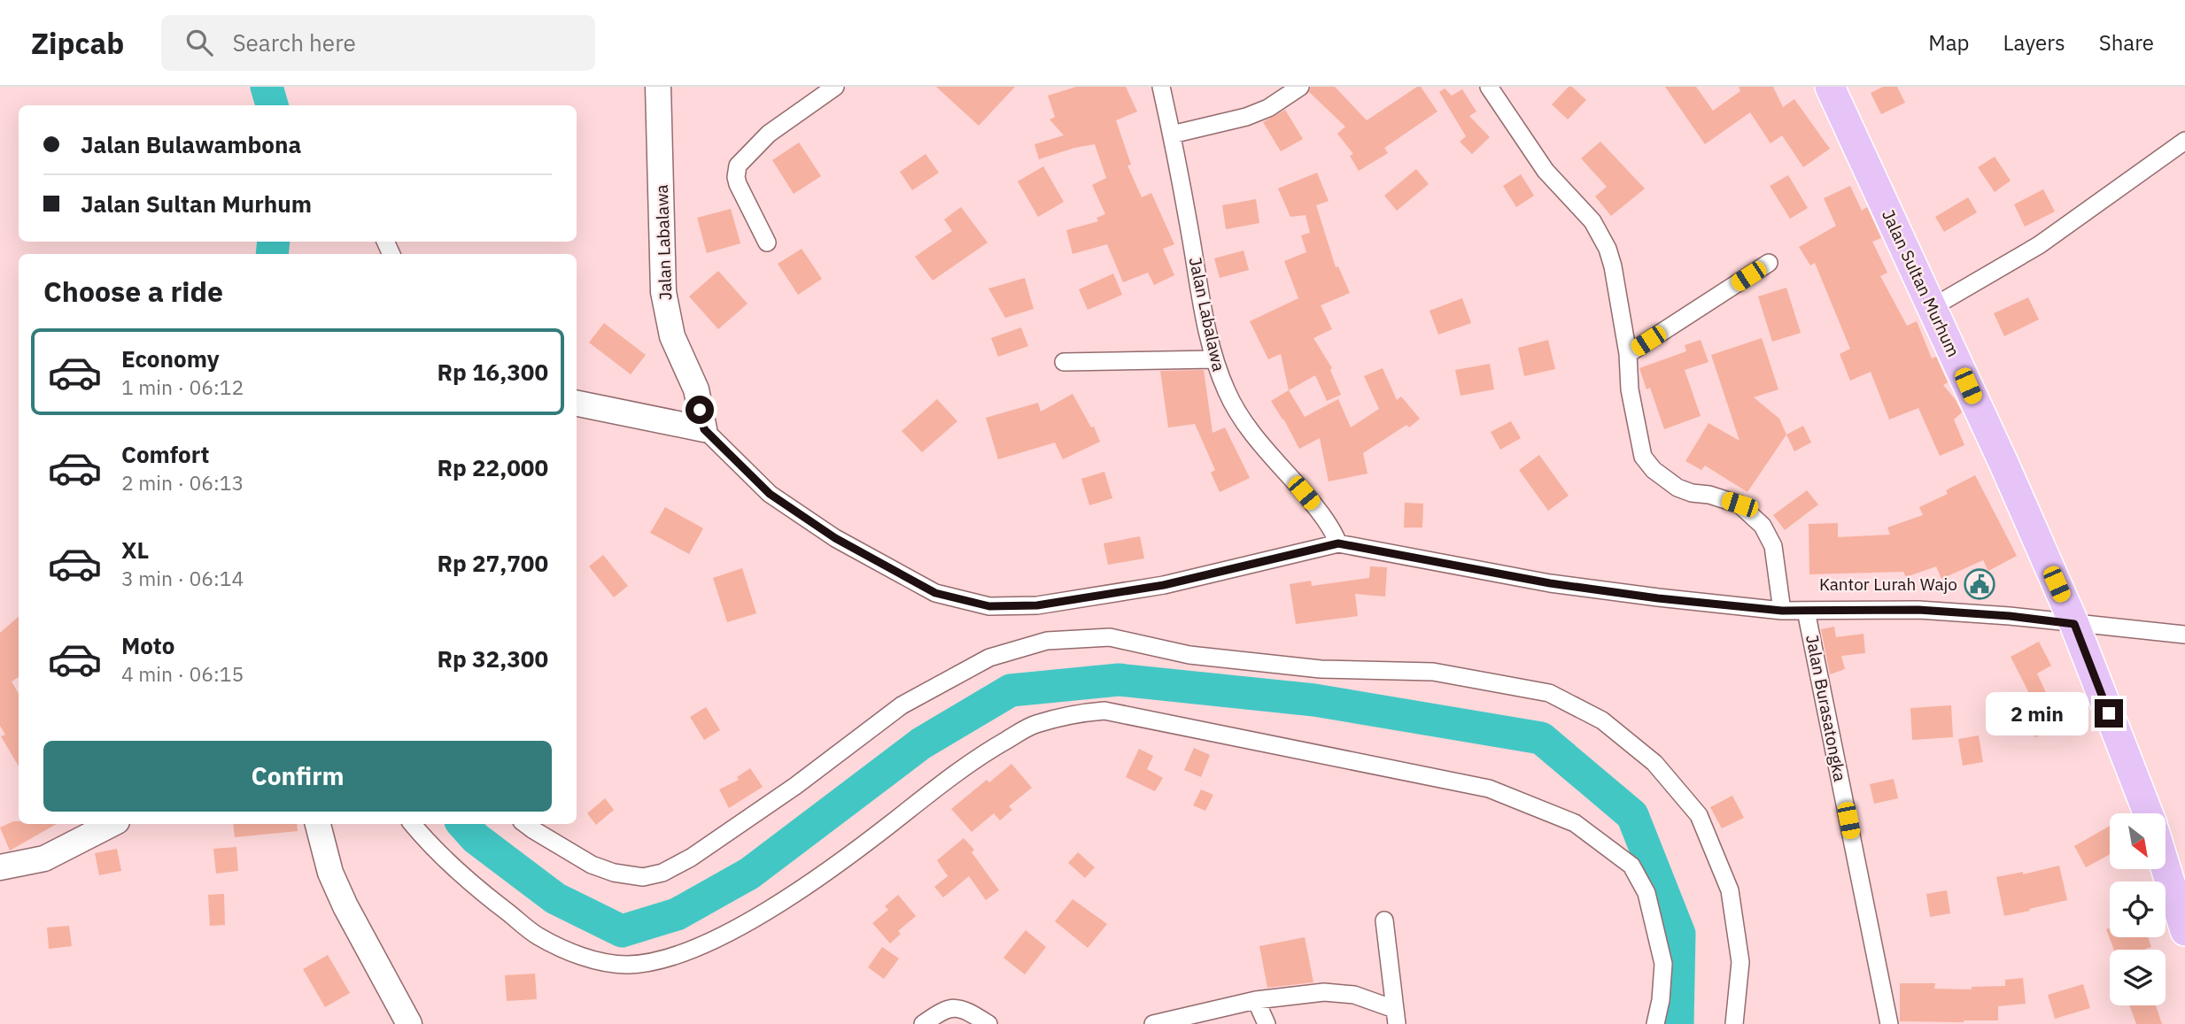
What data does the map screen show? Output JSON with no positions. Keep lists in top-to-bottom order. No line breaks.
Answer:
{"streets":{"highway":["Jalan Sultan Murhum"],"main road":["Jalan Labalawa"],"street":["Jalan Burasatongka"]},"places":{"public building":["Kantor Lurah Wajo"]},"north":"bottom right","page":{"header":"Zipcab","search":"Search here","nav":["Map","Layers","Share"],"banner":["Jalan Bulawambona","Jalan Sultan Murhum"],"heading":"Choose a ride","list":[{"name":"Economy","note":"1 min · 06:12","value":"Rp 16,300"},{"name":"Comfort","note":"2 min · 06:13","value":"Rp 22,000"},{"name":"XL","note":"3 min · 06:14","value":"Rp 27,700"},{"name":"Moto","note":"4 min · 06:15","value":"Rp 32,300"}],"bubble":"2 min","buttons":"Confirm"}}
